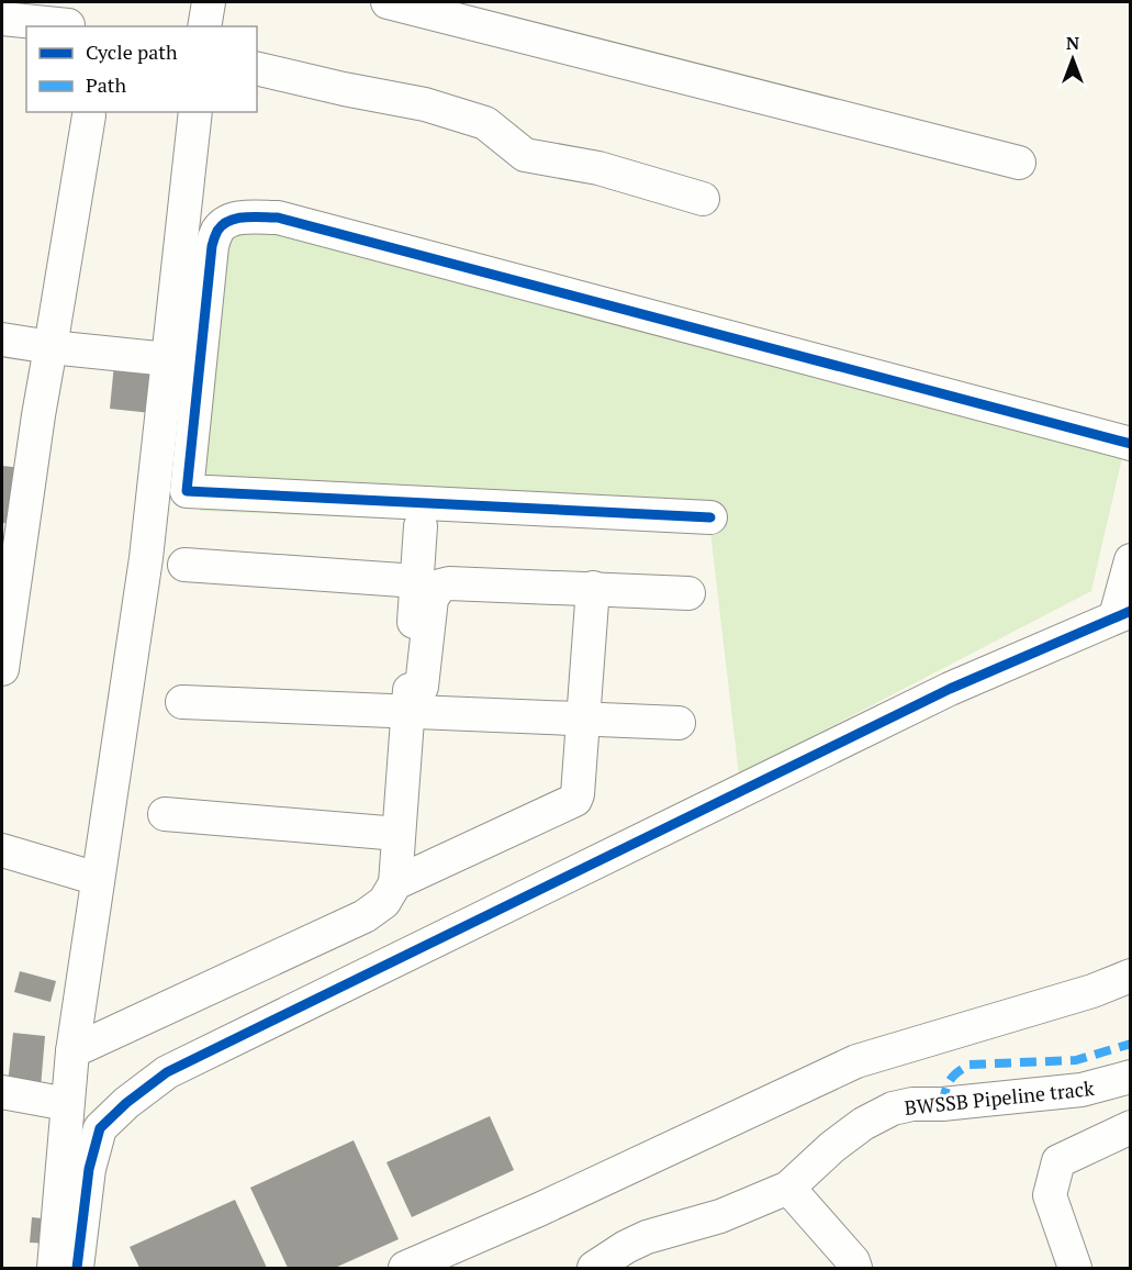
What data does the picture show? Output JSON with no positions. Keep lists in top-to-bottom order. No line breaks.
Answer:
{"streets":{"street":["BWSSB Pipeline track"]},"legend":["Cycle path","Path"],"north":"top"}
